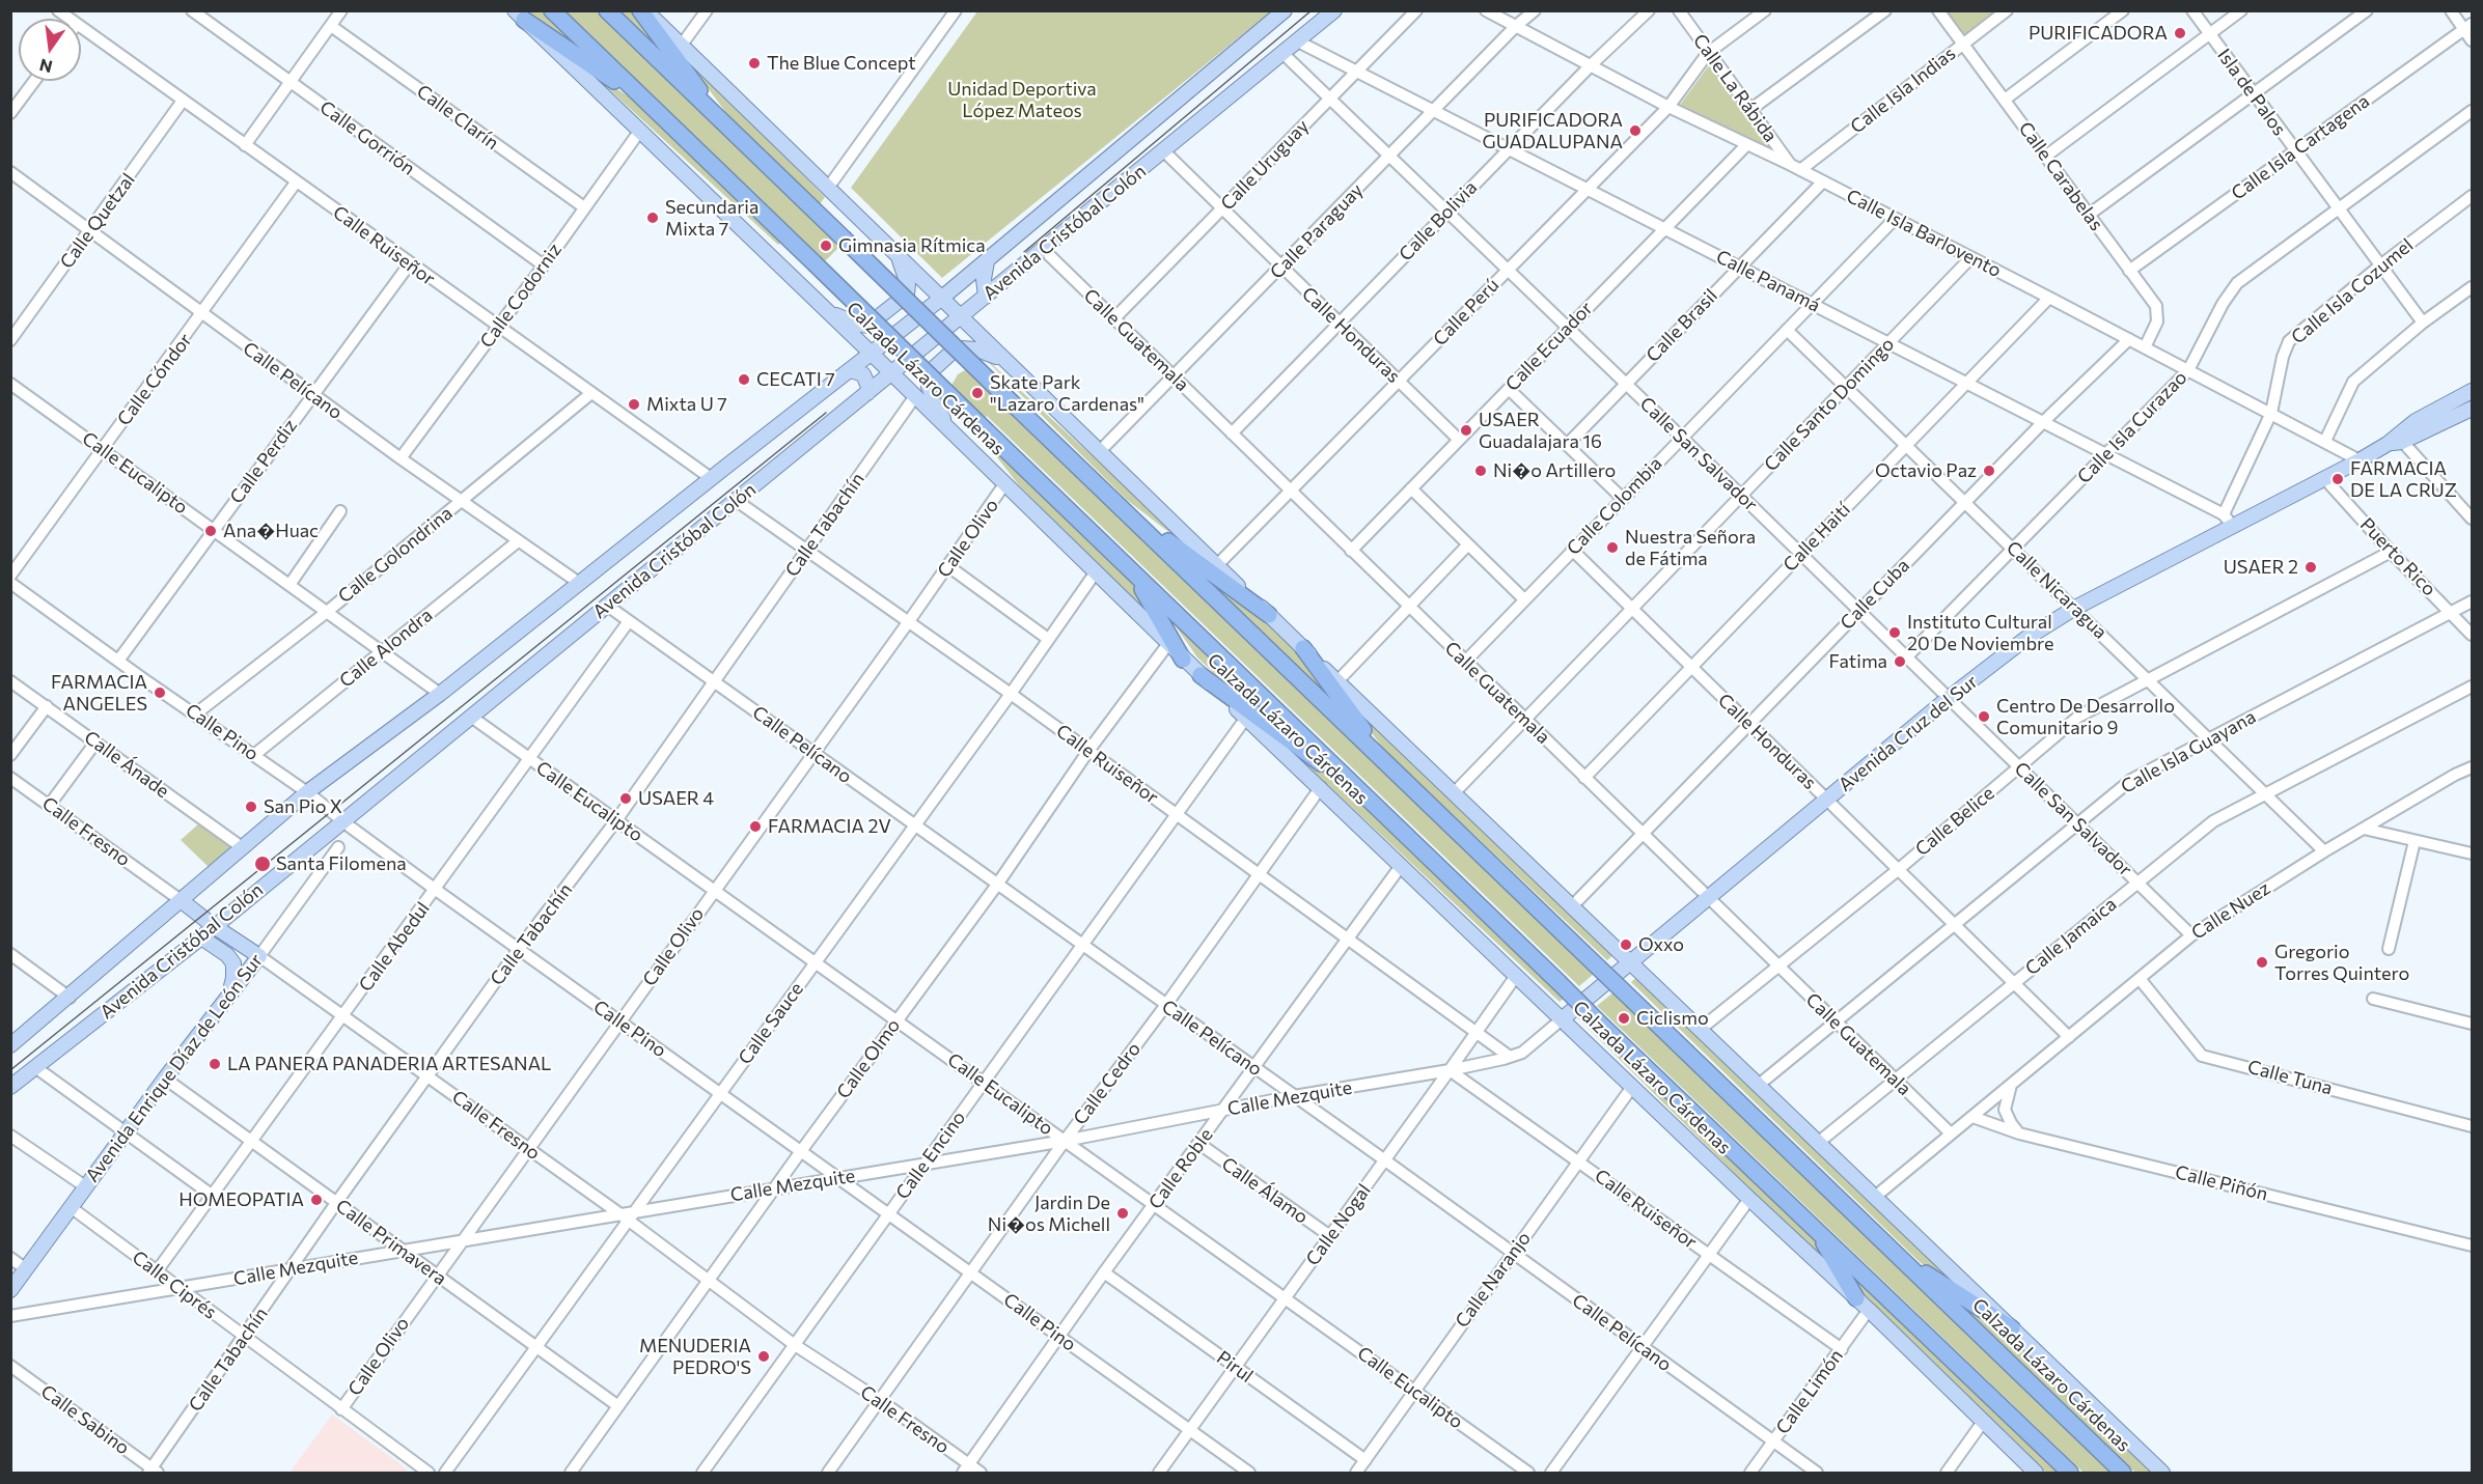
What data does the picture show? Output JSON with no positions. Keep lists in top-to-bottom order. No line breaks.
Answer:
{"streets":{"highway":["Calzada Lázaro Cárdenas"],"main road":["Avenida Cristóbal Colón","Avenida Cruz del Sur","Calle Fresno","Avenida Enrique Díaz de León Sur"],"street":["Calle La Rábida","Calle Isla Indias","Isla de Palos","Calle Clarín","Calle Gorrión","Calle Isla Cartagena","Calle Uruguay","Calle Carabelas","Calle Quetzal","Calle Bolivia","Calle Paraguay","Calle Isla Barlovento","Calle Ruiseñor","Calle Panamá","Calle Isla Cozumel","Calle Codorniz","Calle Perú","Calle Brasil","Calle Honduras","Calle Guatemala","Calle Ecuador","Calle Cóndor","Calle Pelícano","Calle Santo Domingo","Calle Isla Curazao","Calle San Salvador","Calle Perdiz","Calle Eucalipto","Calle Colombia","Calle Tabachín","Calle Haití","Calle Olivo","Calle Golondrina","Puerto Rico","Calle Nicaragua","Calle Cuba","Calle Alondra","Calle Pino","Calle Isla Guayana","Calle Ánade","Calle Belice","Calle Nuez","Calle Jamaica","Calle Abedul","Calle Sauce","Calle Olmo","Calle Tuna","Calle Cedro","Calle Mezquite","Calle Encino","Calle Roble","Calle Piñón","Calle Álamo","Calle Nogal","Calle Primavera","Calle Naranjo","Calle Ciprés","Pirul","Calle Limón","Calle Sabino"]},"crossings":[["Calle La Rábida","Calle Isla Indias"],["Calle La Rábida","Calle Isla Barlovento"],["Calle La Rábida","Calle Perú"],["Calle Isla Indias","Calle Carabelas"],["Calle Isla Indias","Calle Isla Barlovento"],["Isla de Palos","Calle Isla Cartagena"],["Isla de Palos","Calle Isla Cozumel"],["Isla de Palos","Calle Isla Curazao"],["Calle Clarín","Calle Codorniz"],["Calle Gorrión","Calle Codorniz"],["Calle Isla Cartagena","Calle Carabelas"],["Calle Uruguay","Calle Panamá"],["Calle Uruguay","Calle Honduras"],["Calle Uruguay","Calle Guatemala"],["Calle Uruguay","Calle San Salvador"],["Calle Carabelas","Calle Isla Barlovento"],["Calle Quetzal","Calle Ruiseñor"],["Calle Quetzal","Calle Pelícano"],["Calle Bolivia","Calle Isla Barlovento"],["Calle Bolivia","Calle Panamá"],["Calle Bolivia","Calle Honduras"],["Calle Bolivia","Calle Guatemala"],["Calle Bolivia","Calle San Salvador"],["Calle Paraguay","Calle Isla Barlovento"],["Calle Paraguay","Calle Panamá"],["Calle Paraguay","Calle Honduras"],["Calle Paraguay","Calle Guatemala"],["Calle Paraguay","Calzada Lázaro Cárdenas"],["Calle Paraguay","Calle San Salvador"],["Avenida Cristóbal Colón","Calle Ruiseñor"],["Avenida Cristóbal Colón","Calle Panamá"],["Avenida Cristóbal Colón","Calle Honduras"],["Avenida Cristóbal Colón","Calle Guatemala"],["Avenida Cristóbal Colón","Calzada Lázaro Cárdenas"],["Avenida Cristóbal Colón","Calle Pelícano"],["Avenida Cristóbal Colón","Calle San Salvador"],["Avenida Cristóbal Colón","Calle Eucalipto"],["Avenida Cristóbal Colón","Calle Pino"],["Avenida Cristóbal Colón","Calle Ánade"],["Avenida Cristóbal Colón","Calle Fresno"],["Calle Isla Barlovento","Calle Isla Cozumel"],["Calle Isla Barlovento","Calle Perú"],["Calle Isla Barlovento","Calle Brasil"],["Calle Isla Barlovento","Calle Ecuador"],["Calle Isla Barlovento","Calle Santo Domingo"],["Calle Isla Barlovento","Calle Isla Curazao"],["Calle Isla Barlovento","Calle Colombia"],["Calle Isla Barlovento","Calle Haití"],["Calle Isla Barlovento","Calle Cuba"],["Calle Isla Barlovento","Avenida Cruz del Sur"],["Calle Ruiseñor","Calle Codorniz"],["Calle Ruiseñor","Calle Cóndor"],["Calle Ruiseñor","Calle Perdiz"],["Calle Ruiseñor","Calle Tabachín"],["Calle Ruiseñor","Calle Olivo"],["Calle Ruiseñor","Calle Golondrina"],["Calle Ruiseñor","Calle Sauce"],["Calle Ruiseñor","Calle Olmo"],["Calle Ruiseñor","Calle Cedro"],["Calle Ruiseñor","Calle Mezquite"],["Calle Ruiseñor","Calle Encino"],["Calle Ruiseñor","Calle Roble"],["Calle Ruiseñor","Calle Nogal"],["Calle Ruiseñor","Calle Naranjo"],["Calle Ruiseñor","Calle Limón"],["Calle Panamá","Calle Isla Cozumel"],["Calle Panamá","Calle Perú"],["Calle Panamá","Calle Brasil"],["Calle Panamá","Calle Ecuador"],["Calle Panamá","Calle Santo Domingo"],["Calle Panamá","Calle Isla Curazao"],["Calle Panamá","Calle Colombia"],["Calle Panamá","Calle Haití"],["Calle Panamá","Calle Cuba"],["Calle Panamá","Avenida Cruz del Sur"],["Calle Codorniz","Calzada Lázaro Cárdenas"],["Calle Codorniz","Calle Pelícano"],["Calle Perú","Calle Honduras"],["Calle Perú","Calle Guatemala"],["Calle Perú","Calzada Lázaro Cárdenas"],["Calle Perú","Calle San Salvador"],["Calle Brasil","Calle San Salvador"],["Calle Honduras","Calle Ecuador"],["Calle Honduras","Calle Santo Domingo"],["Calle Honduras","Calle Colombia"],["Calle Honduras","Calle Haití"],["Calle Honduras","Calle Cuba"],["Calle Honduras","Avenida Cruz del Sur"],["Calle Honduras","Calle Isla Guayana"],["Calle Honduras","Calle Belice"],["Calle Honduras","Calle Nuez"],["Calle Honduras","Calle Jamaica"],["Calle Guatemala","Calle Ecuador"],["Calle Guatemala","Calle Santo Domingo"],["Calle Guatemala","Calle Colombia"],["Calle Guatemala","Calle Haití"],["Calle Guatemala","Calle Cuba"],["Calle Guatemala","Avenida Cruz del Sur"],["Calle Guatemala","Calle Isla Guayana"],["Calle Guatemala","Calle Belice"],["Calle Guatemala","Calle Nuez"],["Calle Guatemala","Calle Jamaica"],["Calle Ecuador","Calle San Salvador"],["Calzada Lázaro Cárdenas","Calle Santo Domingo"],["Calzada Lázaro Cárdenas","Calle Tabachín"],["Calzada Lázaro Cárdenas","Calle Olivo"],["Calzada Lázaro Cárdenas","Calle Cuba"],["Calzada Lázaro Cárdenas","Avenida Cruz del Sur"],["Calzada Lázaro Cárdenas","Calle Isla Guayana"],["Calzada Lázaro Cárdenas","Calle Belice"],["Calzada Lázaro Cárdenas","Calle Nuez"],["Calzada Lázaro Cárdenas","Calle Jamaica"],["Calzada Lázaro Cárdenas","Calle Sauce"],["Calzada Lázaro Cárdenas","Calle Olmo"],["Calzada Lázaro Cárdenas","Calle Cedro"],["Calzada Lázaro Cárdenas","Calle Mezquite"],["Calzada Lázaro Cárdenas","Calle Encino"],["Calzada Lázaro Cárdenas","Calle Roble"],["Calzada Lázaro Cárdenas","Calle Nogal"],["Calzada Lázaro Cárdenas","Calle Naranjo"],["Calzada Lázaro Cárdenas","Calle Limón"],["Calle Cóndor","Calle Pelícano"],["Calle Cóndor","Calle Eucalipto"],["Calle Pelícano","Calle Perdiz"],["Calle Pelícano","Calle Tabachín"],["Calle Pelícano","Calle Olivo"],["Calle Pelícano","Calle Golondrina"],["Calle Pelícano","Calle Alondra"],["Calle Pelícano","Calle Abedul"],["Calle Pelícano","Calle Sauce"],["Calle Pelícano","Calle Olmo"],["Calle Pelícano","Calle Cedro"],["Calle Pelícano","Calle Mezquite"],["Calle Pelícano","Calle Encino"],["Calle Pelícano","Calle Roble"],["Calle Pelícano","Calle Nogal"],["Calle Pelícano","Calle Naranjo"],["Calle Pelícano","Calle Limón"],["Calle Santo Domingo","Calle San Salvador"],["Calle Santo Domingo","Calle Nicaragua"],["Calle Isla Curazao","Calle San Salvador"],["Calle Isla Curazao","Calle Nicaragua"],["Calle San Salvador","Calle Colombia"],["Calle San Salvador","Calle Haití"],["Calle San Salvador","Calle Cuba"],["Calle San Salvador","Avenida Cruz del Sur"],["Calle San Salvador","Calle Isla Guayana"],["Calle San Salvador","Calle Belice"],["Calle San Salvador","Calle Nuez"],["Calle San Salvador","Calle Jamaica"],["Calle Perdiz","Calle Eucalipto"],["Calle Perdiz","Calle Pino"],["Calle Eucalipto","Calle Tabachín"],["Calle Eucalipto","Calle Olivo"],["Calle Eucalipto","Calle Golondrina"],["Calle Eucalipto","Calle Alondra"],["Calle Eucalipto","Calle Abedul"],["Calle Eucalipto","Calle Sauce"],["Calle Eucalipto","Calle Olmo"],["Calle Eucalipto","Calle Cedro"],["Calle Eucalipto","Calle Mezquite"],["Calle Eucalipto","Calle Encino"],["Calle Eucalipto","Calle Roble"],["Calle Eucalipto","Calle Nogal"],["Calle Eucalipto","Calle Naranjo"],["Calle Colombia","Calle Nicaragua"],["Calle Tabachín","Calle Pino"],["Calle Tabachín","Calle Fresno"],["Calle Tabachín","Calle Mezquite"],["Calle Tabachín","Calle Primavera"],["Calle Tabachín","Calle Ciprés"],["Calle Tabachín","Calle Sabino"],["Calle Haití","Calle Nicaragua"],["Calle Olivo","Calle Pino"],["Calle Olivo","Calle Fresno"],["Calle Olivo","Calle Mezquite"],["Calle Olivo","Calle Primavera"],["Calle Olivo","Calle Ciprés"],["Calle Golondrina","Calle Pino"],["Puerto Rico","Avenida Cruz del Sur"],["Puerto Rico","Calle Isla Guayana"],["Puerto Rico","Calle Belice"],["Calle Nicaragua","Calle Cuba"],["Calle Nicaragua","Avenida Cruz del Sur"],["Calle Nicaragua","Calle Isla Guayana"],["Calle Nicaragua","Calle Belice"],["Calle Nicaragua","Calle Nuez"],["Calle Nicaragua","Calle Jamaica"],["Calle Alondra","Calle Pino"],["Calle Pino","Calle Abedul"],["Calle Pino","Calle Sauce"],["Calle Pino","Calle Olmo"],["Calle Pino","Calle Cedro"],["Calle Pino","Calle Mezquite"],["Calle Pino","Calle Encino"],["Calle Pino","Calle Roble"],["Calle Pino","Calle Nogal"],["Avenida Cruz del Sur","Calle Mezquite"],["Calle Fresno","Calle Abedul"],["Calle Fresno","Calle Sauce"],["Calle Fresno","Calle Olmo"],["Calle Fresno","Avenida Enrique Díaz de León Sur"],["Calle Fresno","Calle Cedro"],["Calle Fresno","Calle Mezquite"],["Calle Fresno","Calle Encino"],["Calle Fresno","Calle Roble"],["Calle Nuez","Calle Tuna"],["Calle Nuez","Calle Piñón"],["Calle Abedul","Calle Primavera"],["Calle Abedul","Calle Ciprés"],["Calle Sauce","Calle Mezquite"],["Calle Sauce","Calle Primavera"],["Calle Olmo","Calle Mezquite"],["Calle Olmo","Calle Primavera"],["Avenida Enrique Díaz de León Sur","Calle Primavera"],["Avenida Enrique Díaz de León Sur","Calle Ciprés"],["Calle Cedro","Calle Mezquite"],["Calle Mezquite","Calle Encino"],["Calle Mezquite","Calle Roble"],["Calle Mezquite","Calle Nogal"],["Calle Mezquite","Calle Primavera"],["Calle Mezquite","Calle Ciprés"],["Calle Roble","Calle Álamo"],["Calle Roble","Pirul"],["Calle Álamo","Calle Nogal"],["Calle Nogal","Pirul"],["Calle Naranjo","Pirul"]],"parks":["Unidad Deportiva López Mateos"],"places":["PURIFICADORA","The Blue Concept","PURIFICADORA GUADALUPANA","Secundaria Mixta 7","Gimnasia Rítmica","CECATI 7","Skate Park \"Lazaro Cardenas\"","Mixta U 7","USAER Guadalajara 16","Ni�o Artillero","Octavio Paz","FARMACIA DE LA CRUZ","Ana�Huac","Nuestra Señora de Fátima","USAER 2","Instituto Cultural 20 De Noviembre","Fatima","FARMACIA ANGELES","Centro De Desarrollo Comunitario 9","USAER 4","San Pio X","FARMACIA 2V","Santa Filomena","Oxxo","Gregorio Torres Quintero","Ciclismo","LA PANERA PANADERIA ARTESANAL","HOMEOPATIA","Jardin De Ni�os Michell","MENUDERIA PEDRO'S"],"north":"bottom"}
